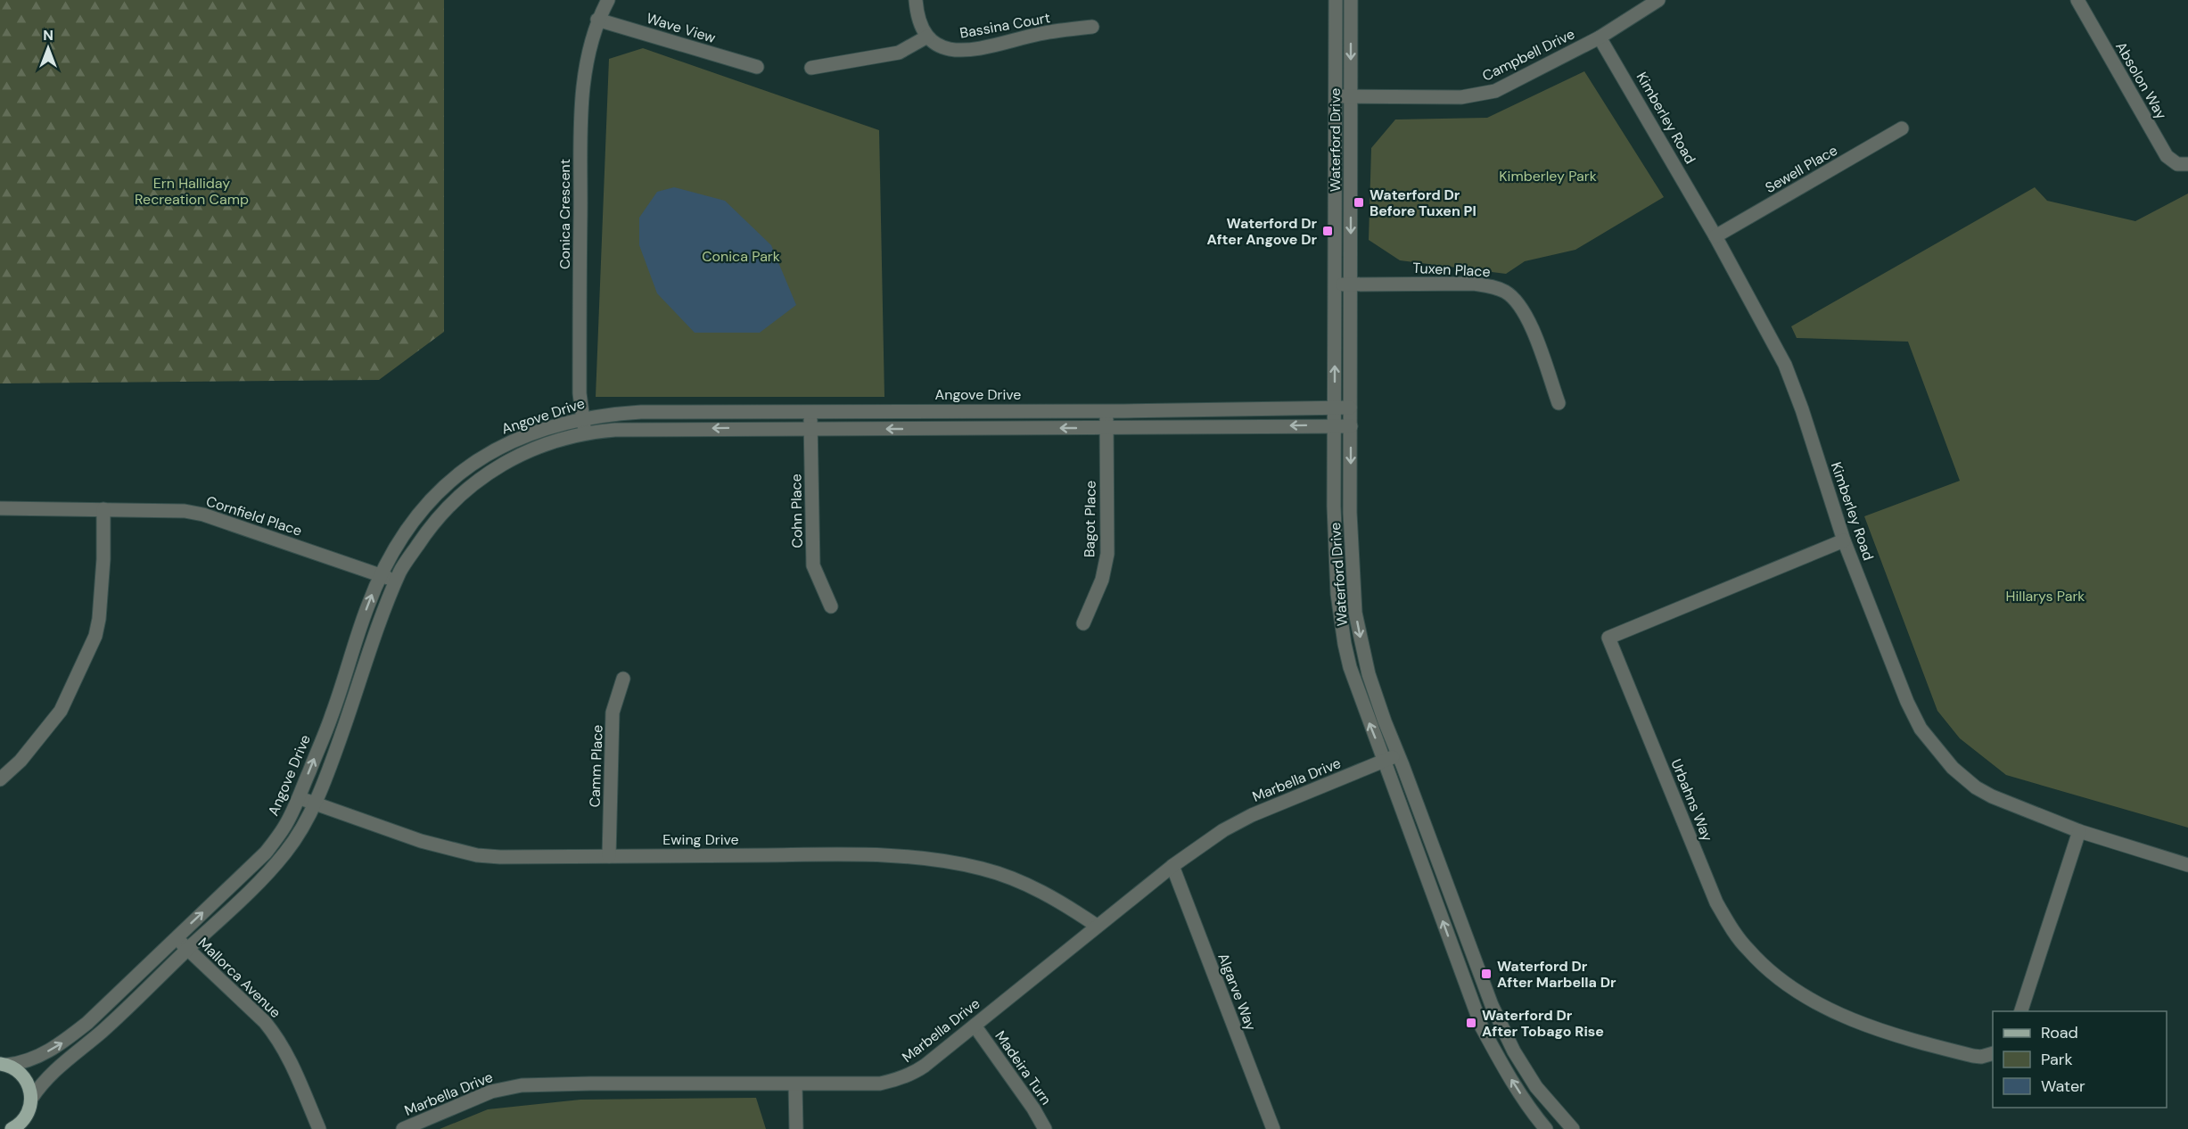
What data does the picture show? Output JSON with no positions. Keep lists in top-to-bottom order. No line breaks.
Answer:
{"streets":{"street":["Bassina Court","Wave View","Campbell Drive","Absolon Way","Kimberley Road","Waterford Drive","Sewell Place","Conica Crescent","Tuxen Place","Angove Drive","Cohn Place","Cornfield Place","Bagot Place","Camm Place","Marbella Drive","Urbahns Way","Ewing Drive","Mallorca Avenue","Algarve Way","Madeira Turn"]},"crossings":[["Wave View","Conica Crescent"],["Campbell Drive","Kimberley Road"],["Campbell Drive","Waterford Drive"],["Kimberley Road","Sewell Place"],["Kimberley Road","Urbahns Way"],["Waterford Drive","Tuxen Place"],["Waterford Drive","Angove Drive"],["Waterford Drive","Marbella Drive"],["Conica Crescent","Angove Drive"],["Angove Drive","Cohn Place"],["Angove Drive","Cornfield Place"],["Angove Drive","Bagot Place"],["Angove Drive","Ewing Drive"],["Angove Drive","Mallorca Avenue"],["Camm Place","Ewing Drive"],["Marbella Drive","Ewing Drive"],["Marbella Drive","Algarve Way"],["Marbella Drive","Madeira Turn"]],"parks":["Kimberley Park","Ern Halliday Recreation Camp","Conica Park","Hillarys Park"],"places":{"transit":["Waterford Dr Before Tuxen Pl","Waterford Dr After Angove Dr","Waterford Dr After Marbella Dr","Waterford Dr After Tobago Rise"]},"legend":["Road","Park","Water"],"north":"top"}
